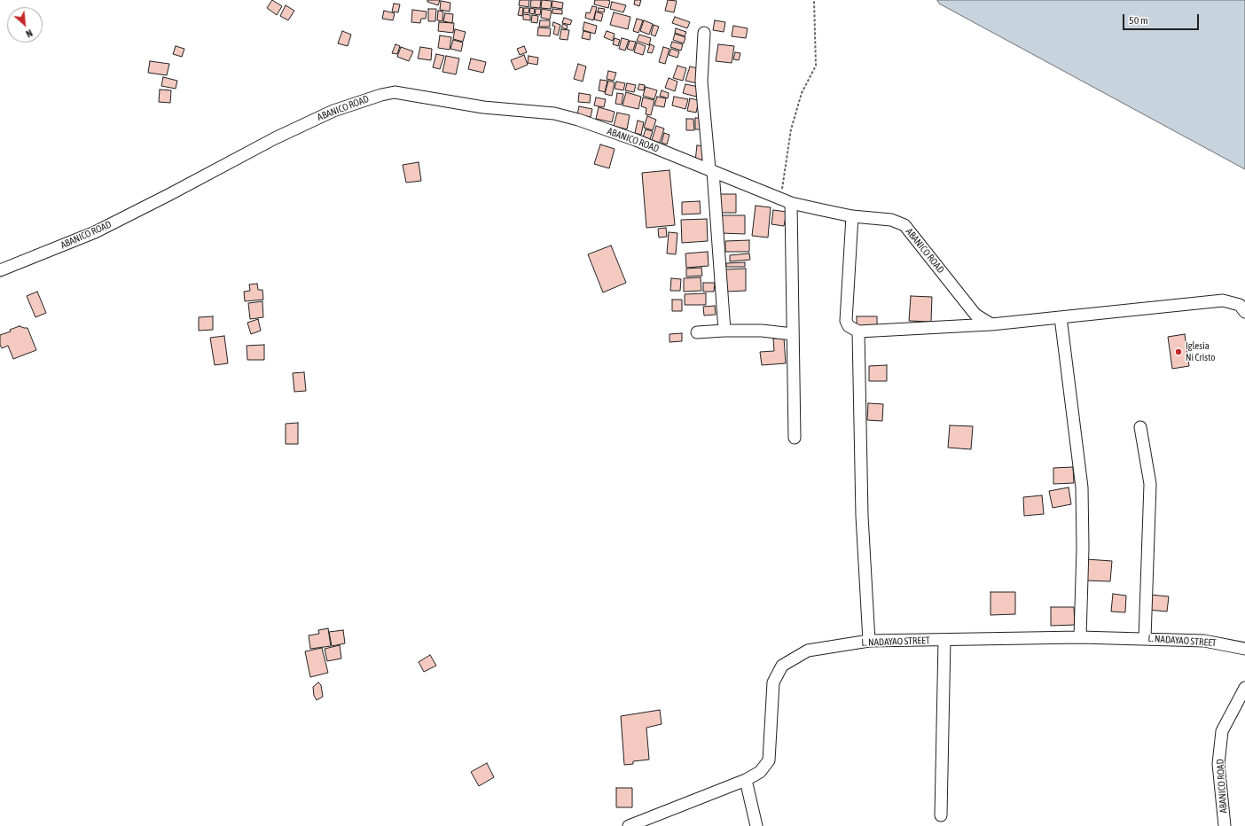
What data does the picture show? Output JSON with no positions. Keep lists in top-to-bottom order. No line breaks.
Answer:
{"streets":{"street":["ABANICO ROAD","L. NADAYAO STREET"]},"places":["Iglesia Ni Cristo"],"scale_bar":"50 m","north":"bottom right"}
